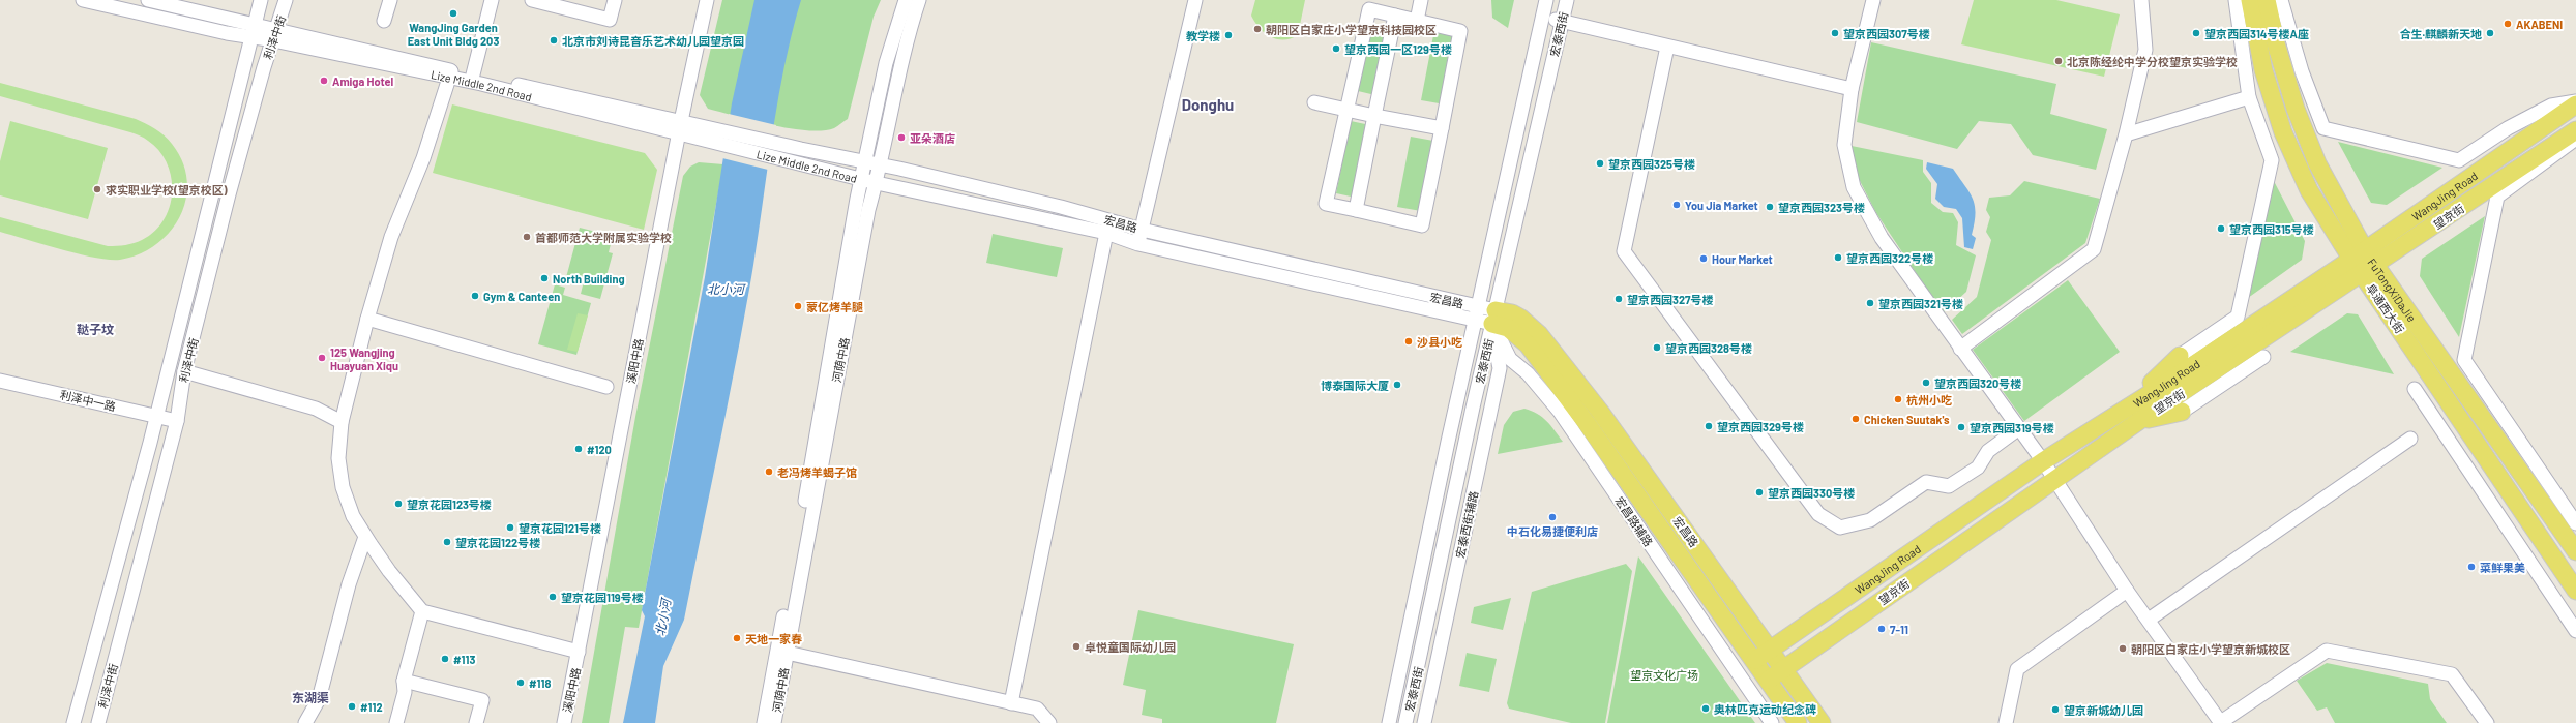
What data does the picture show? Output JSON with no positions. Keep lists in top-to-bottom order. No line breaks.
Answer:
{"streets":{"main road":["WangJing Road","望京街","宏昌路","FuTongXiDaJie","阜通西大街"],"street":["宏泰西街","利泽中街","Lize Middle 2nd Road","河荫中路","溪阳中路","利泽中一路","宏昌路辅路","宏泰西街辅路"]},"crossings":[["宏泰西街","宏昌路"],["宏泰西街","宏昌路辅路"],["宏泰西街","宏泰西街辅路"],["利泽中街","Lize Middle 2nd Road"],["利泽中街","利泽中一路"],["Lize Middle 2nd Road","宏昌路"],["Lize Middle 2nd Road","河荫中路"],["Lize Middle 2nd Road","溪阳中路"],["WangJing Road","望京街"],["WangJing Road","宏昌路"],["WangJing Road","FuTongXiDaJie"],["WangJing Road","阜通西大街"],["望京街","宏昌路"],["望京街","FuTongXiDaJie"],["望京街","阜通西大街"],["宏昌路","河荫中路"],["宏昌路","宏昌路辅路"],["宏昌路","宏泰西街辅路"],["FuTongXiDaJie","阜通西大街"],["宏昌路辅路","宏泰西街辅路"]],"districts":["Donghu","鞑子坟","东湖渠"],"water":["北小河"],"parks":["望京文化广场"],"places":["WangJing Garden East Unit Bldg 203","AKABENI","朝阳区白家庄小学望京科技园校区","望京西园307号楼","望京西园314号楼A座","合生·麒麟新天地","教学楼","北京市刘诗昆音乐艺术幼儿园望京园","望京西园一区129号楼","北京陈经纶中学分校望京实验学校","Amiga Hotel","亚朵酒店","望京西园325号楼","求实职业学校(望京校区)","You Jia Market","望京西园323号楼","望京西园315号楼","首都师范大学附属实验学校","望京西园322号楼","Hour Market","North Building","Gym & Canteen","望京西园327号楼","望京西园321号楼","蒙亿烤羊腿","沙县小吃","望京西园328号楼","125 Wangjing Huayuan Xiqu","望京西园320号楼","博泰国际大厦","杭州小吃","Chicken Suutak's","望京西园329号楼","望京西园319号楼","#120","老冯烤羊蝎子馆","望京西园330号楼","望京花园123号楼","中石化易捷便利店","望京花园121号楼","望京花园122号楼","菜鲜果美","望京花园119号楼","7-11","天地一家春","卓悦童国际幼儿园","朝阳区白家庄小学望京新城校区","#113","#118","#112","奥林匹克运动纪念碑","望京新城幼儿园"]}
